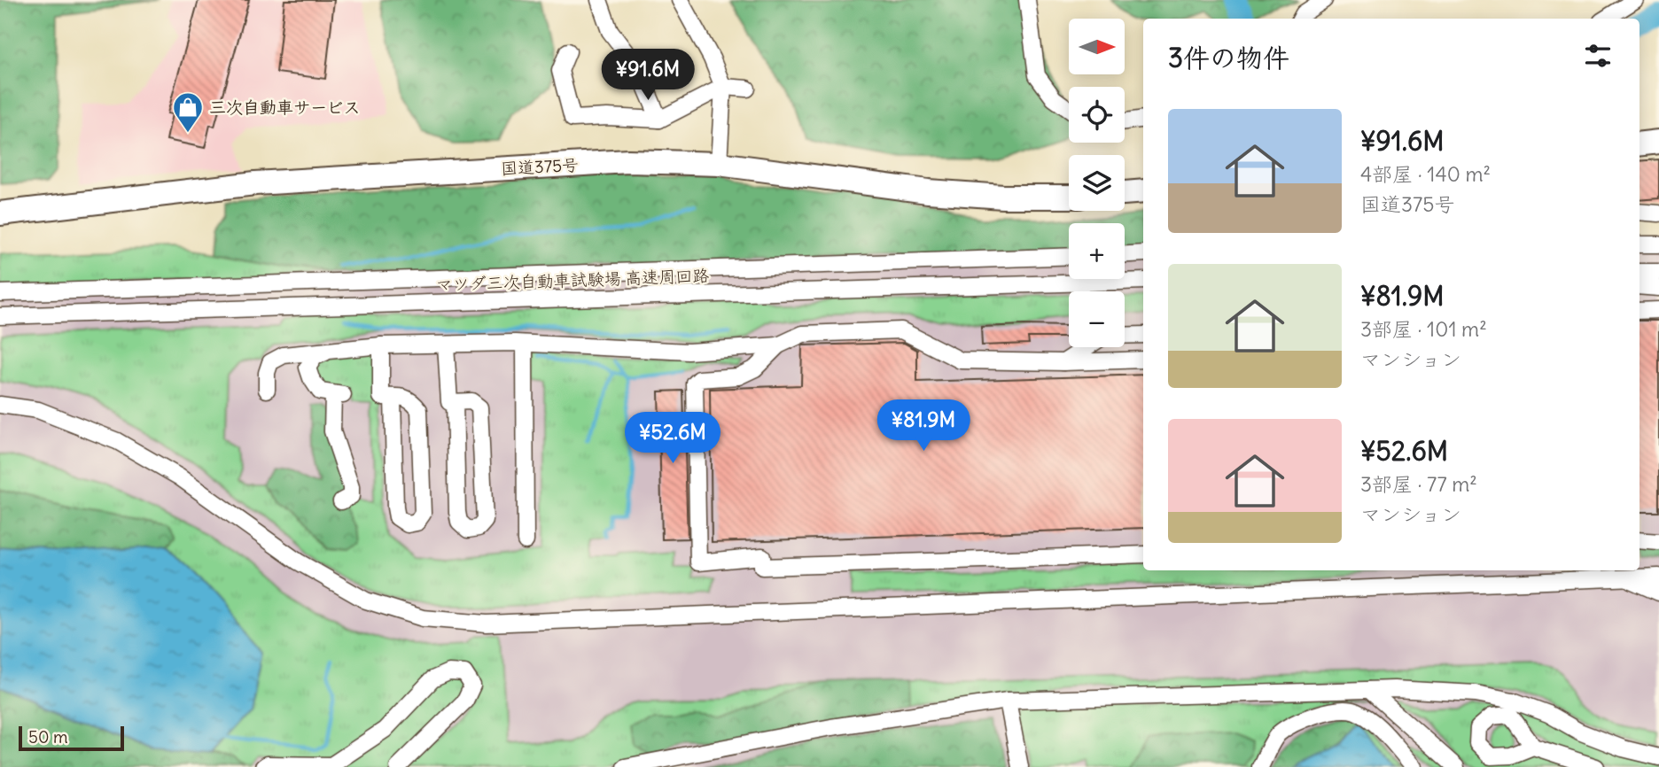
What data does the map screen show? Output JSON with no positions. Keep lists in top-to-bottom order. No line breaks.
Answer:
{"streets":{"highway":["国道375号"],"street":["マツダ三次自動車試験場 高速周回路"]},"places":{"shop":["三次自動車サービス"]},"scale_bar":"50 m","north":"right","page":{"map_buttons":["+","−"],"heading":"3件の物件","price":["¥91.6M","¥81.9M","¥52.6M"],"list":[{"name":"¥91.6M","note":"4部屋 · 140 m² · 国道375号"},{"name":"¥81.9M","note":"3部屋 · 101 m² · マンション"},{"name":"¥52.6M","note":"3部屋 · 77 m² · マンション"}],"scale":"50 m"}}
